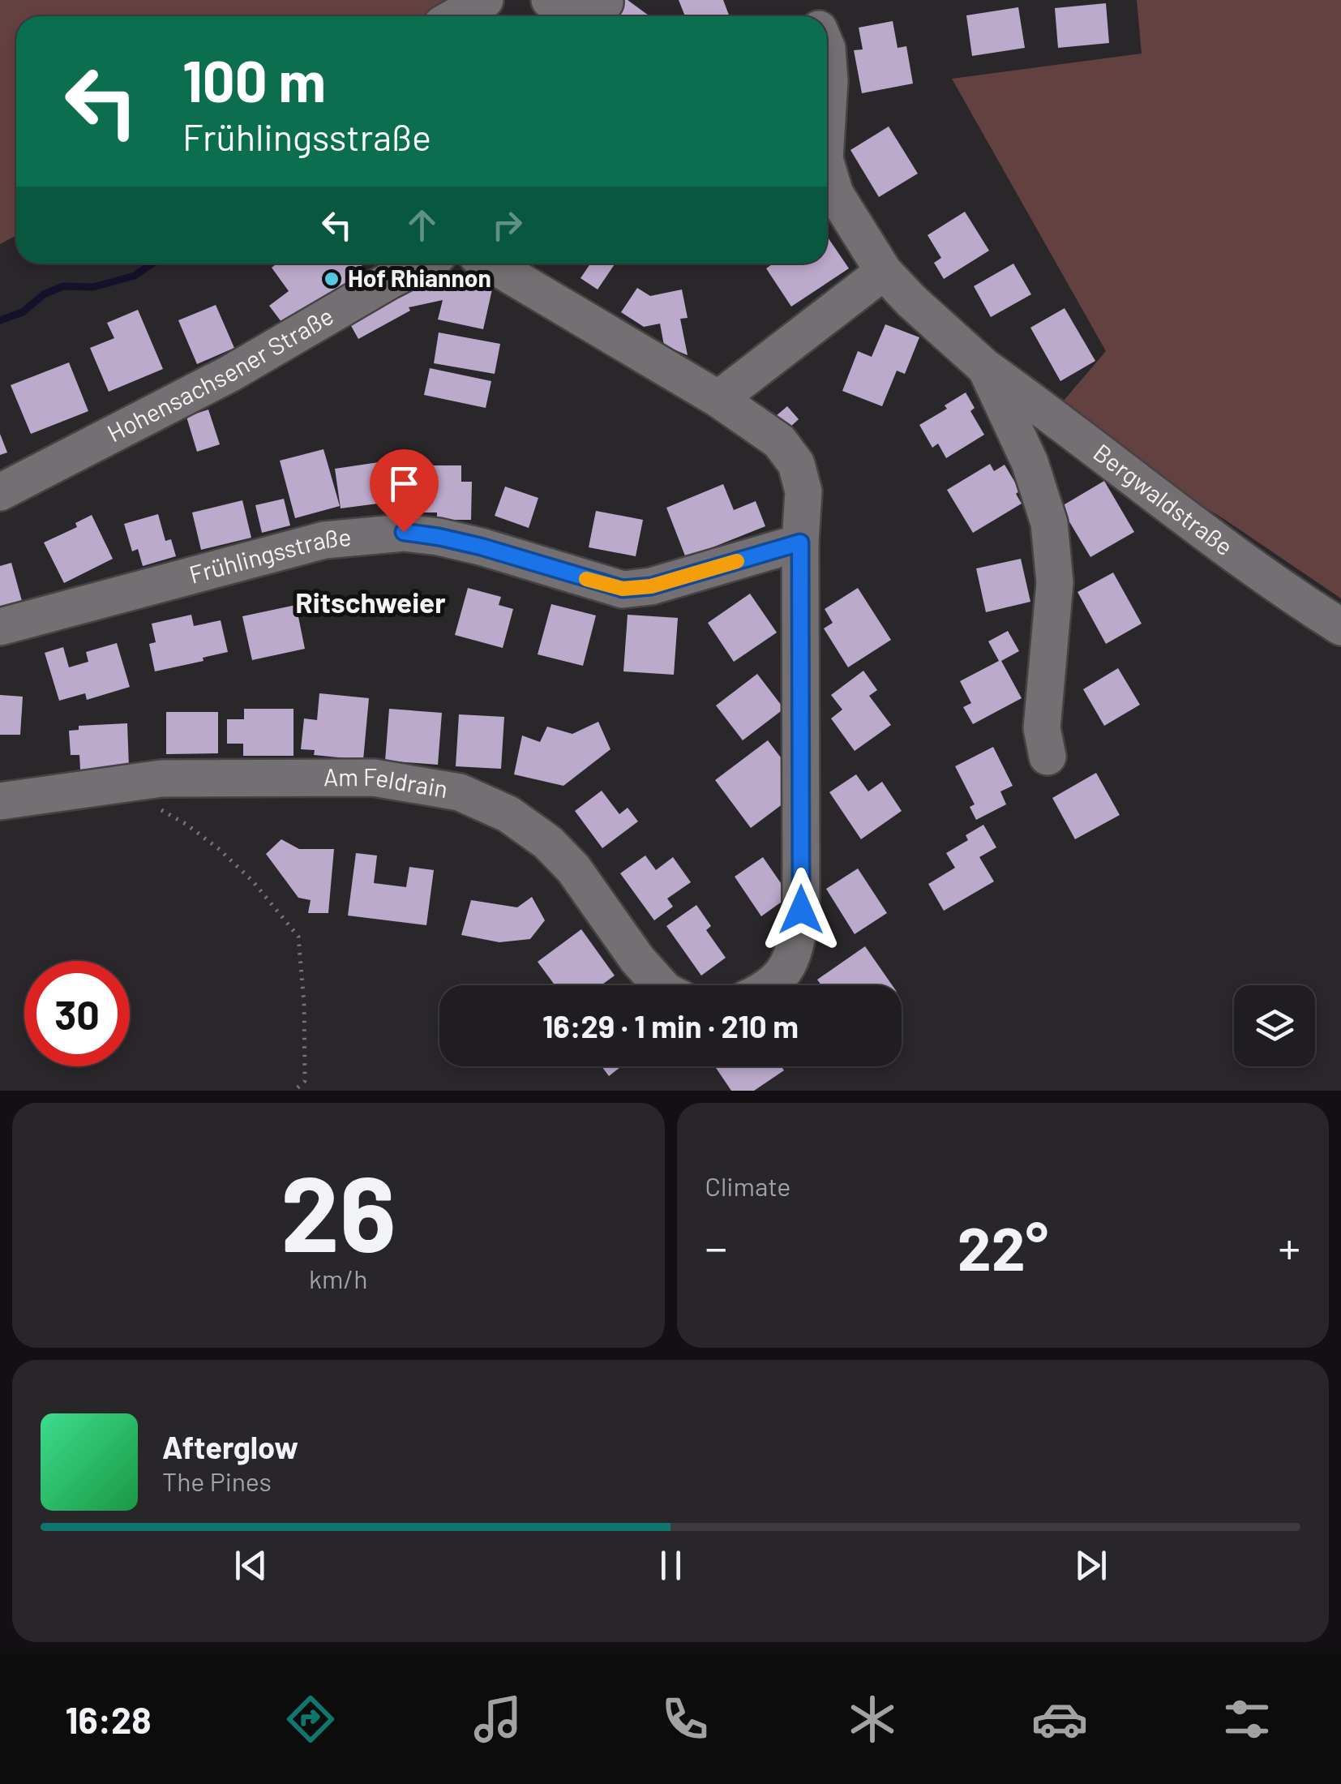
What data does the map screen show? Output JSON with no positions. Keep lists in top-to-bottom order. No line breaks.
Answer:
{"streets":{"street":["Hohensachsener Straße","Bergwaldstraße","Frühlingsstraße","Am Feldrain"]},"districts":["Ritschweier"],"places":["Hof Rhiannon"],"page":{"turn":["100 m","Frühlingsstraße"],"limit":"30","trip":"16:29 · 1 min · 210 m","tile":[["26","km/h"],"Climate"],"heat":["−","22°","+"],"song":["Afterglow","The Pines"],"tabs":"16:28"}}
